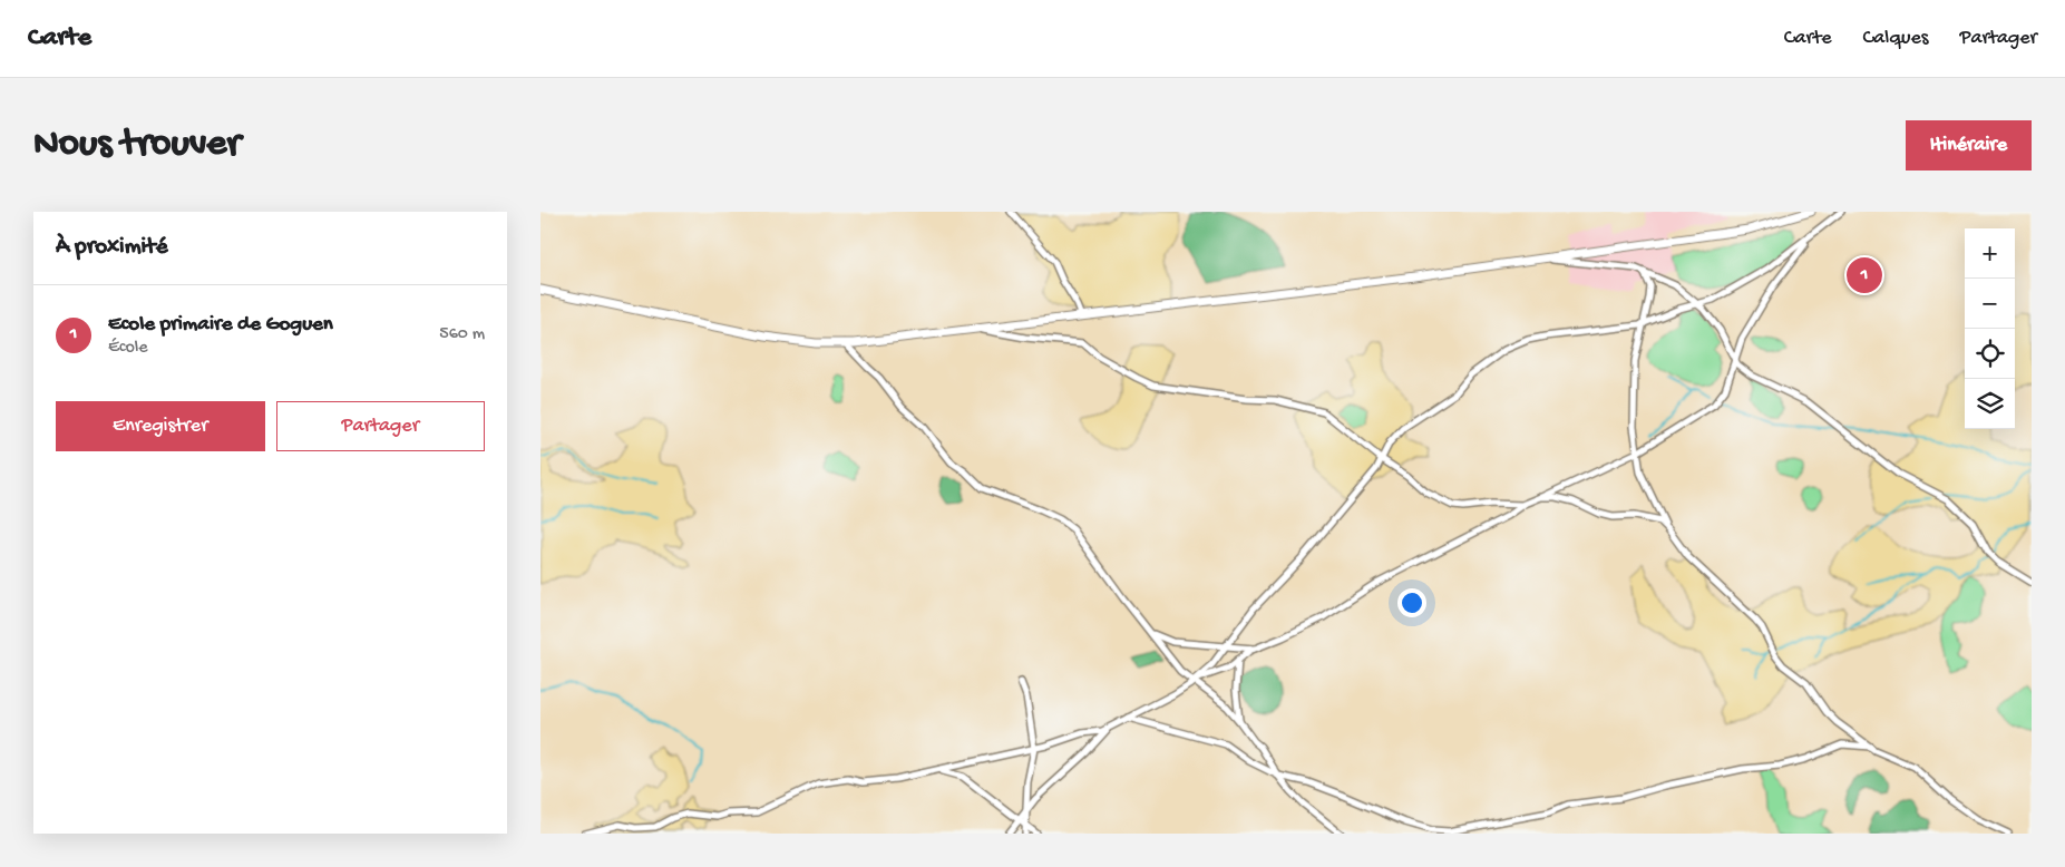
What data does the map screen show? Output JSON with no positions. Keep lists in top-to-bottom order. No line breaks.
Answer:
{"page":{"header":"Carte","nav":["Carte","Calques","Partager"],"buttons":["Itinéraire",["Enregistrer","Partager"]],"title":"Nous trouver","heading":"À proximité","map_buttons":["+","−"],"pins":"1","list":[{"mark":"1","name":"Ecole primaire de Goguen","note":"École","value":"560 m"}]}}
